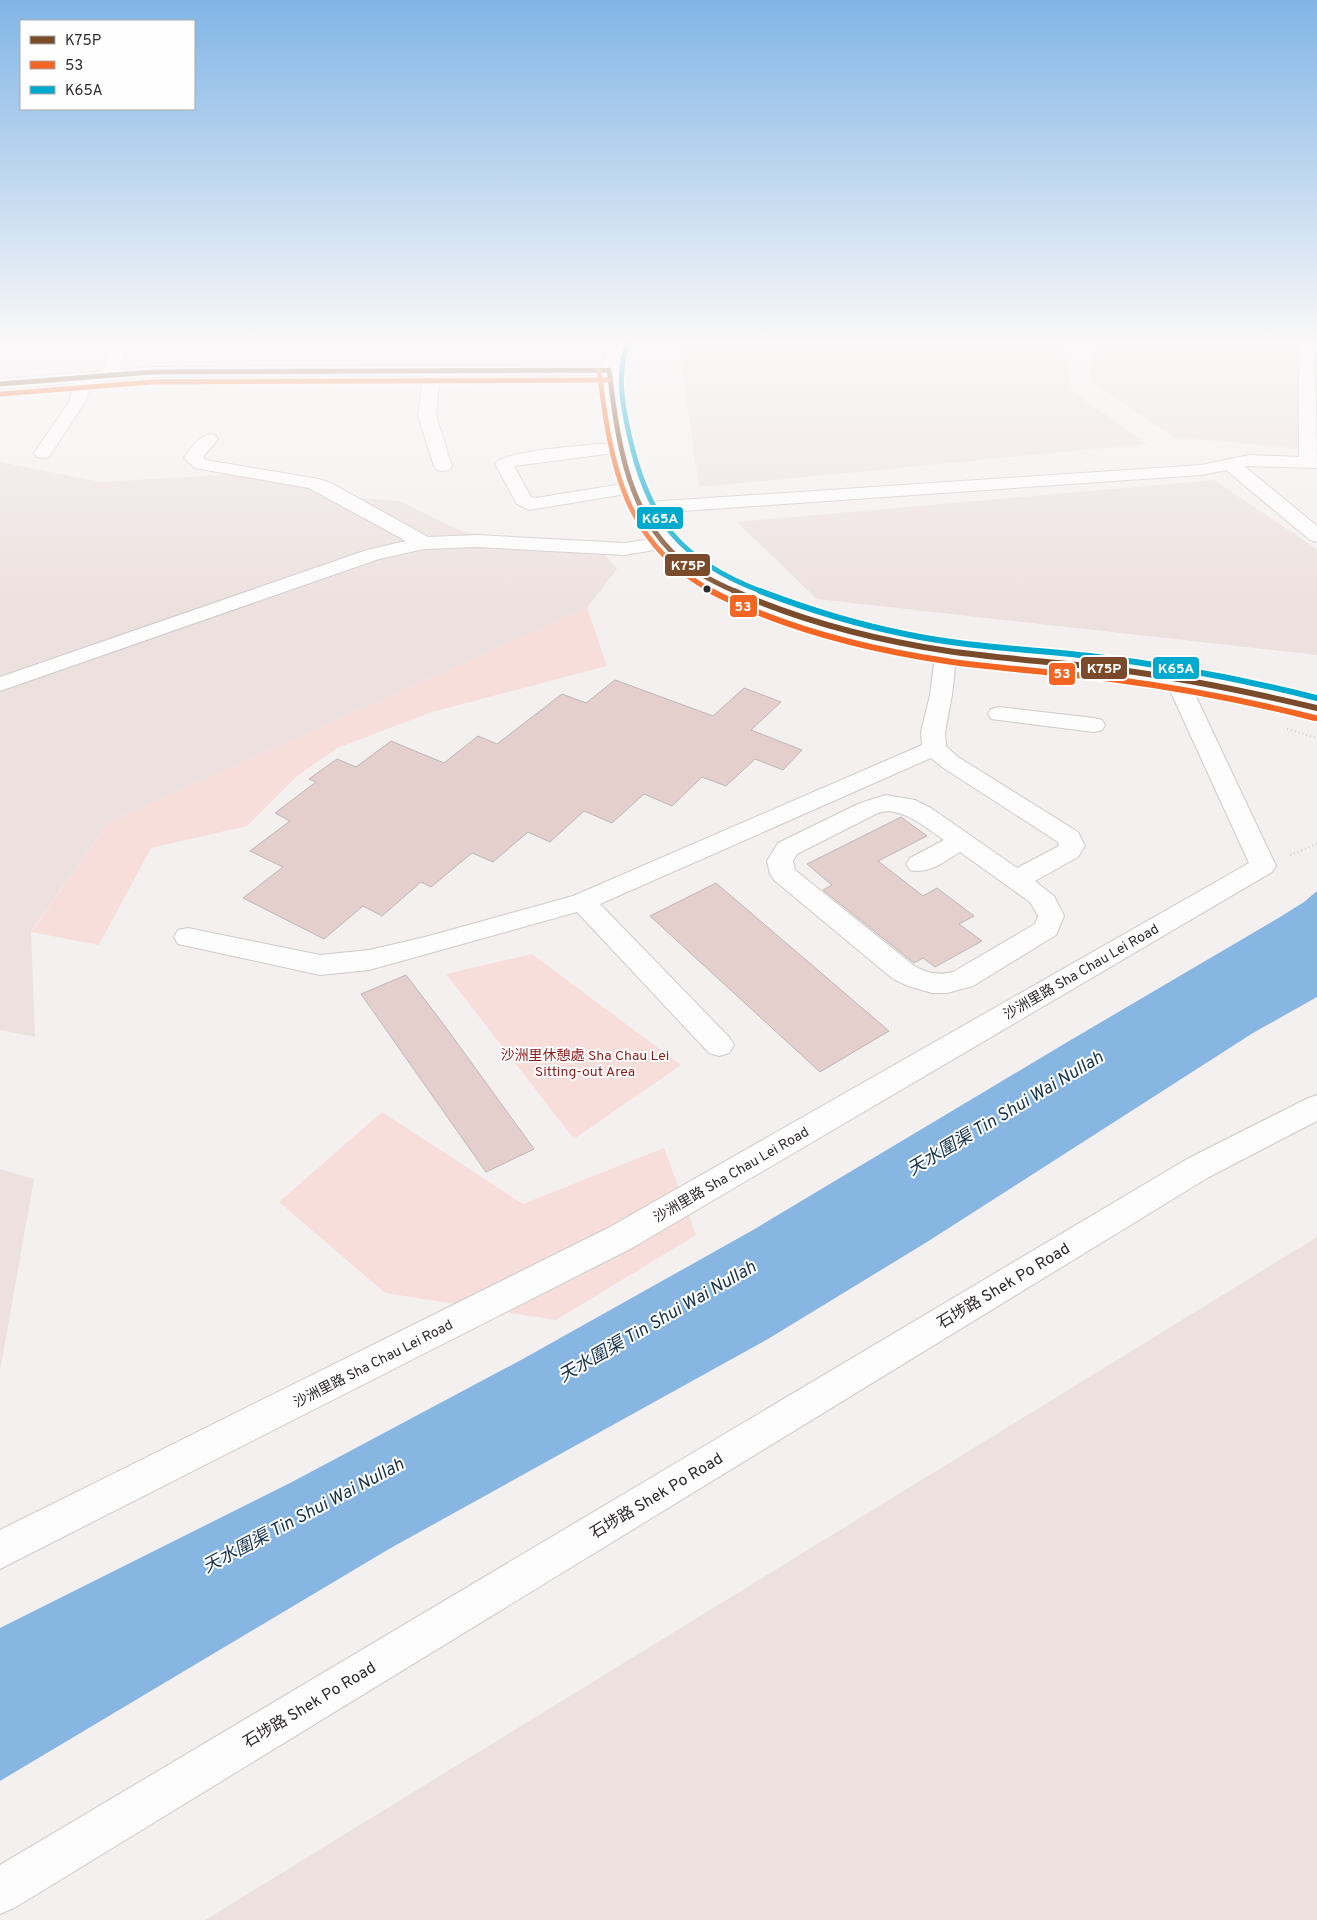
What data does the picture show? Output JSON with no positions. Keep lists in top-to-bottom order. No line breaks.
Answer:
{"streets":{"street":["沙洲里路 Sha Chau Lei Road","石埗路 Shek Po Road"]},"water":["天水圍渠 Tin Shui Wai Nullah"],"parks":["沙洲里休憩處 Sha Chau Lei Sitting-out Area"],"lines":["transit line K75P","transit line 53","transit line K65A"],"legend":["K75P","53","K65A"]}
